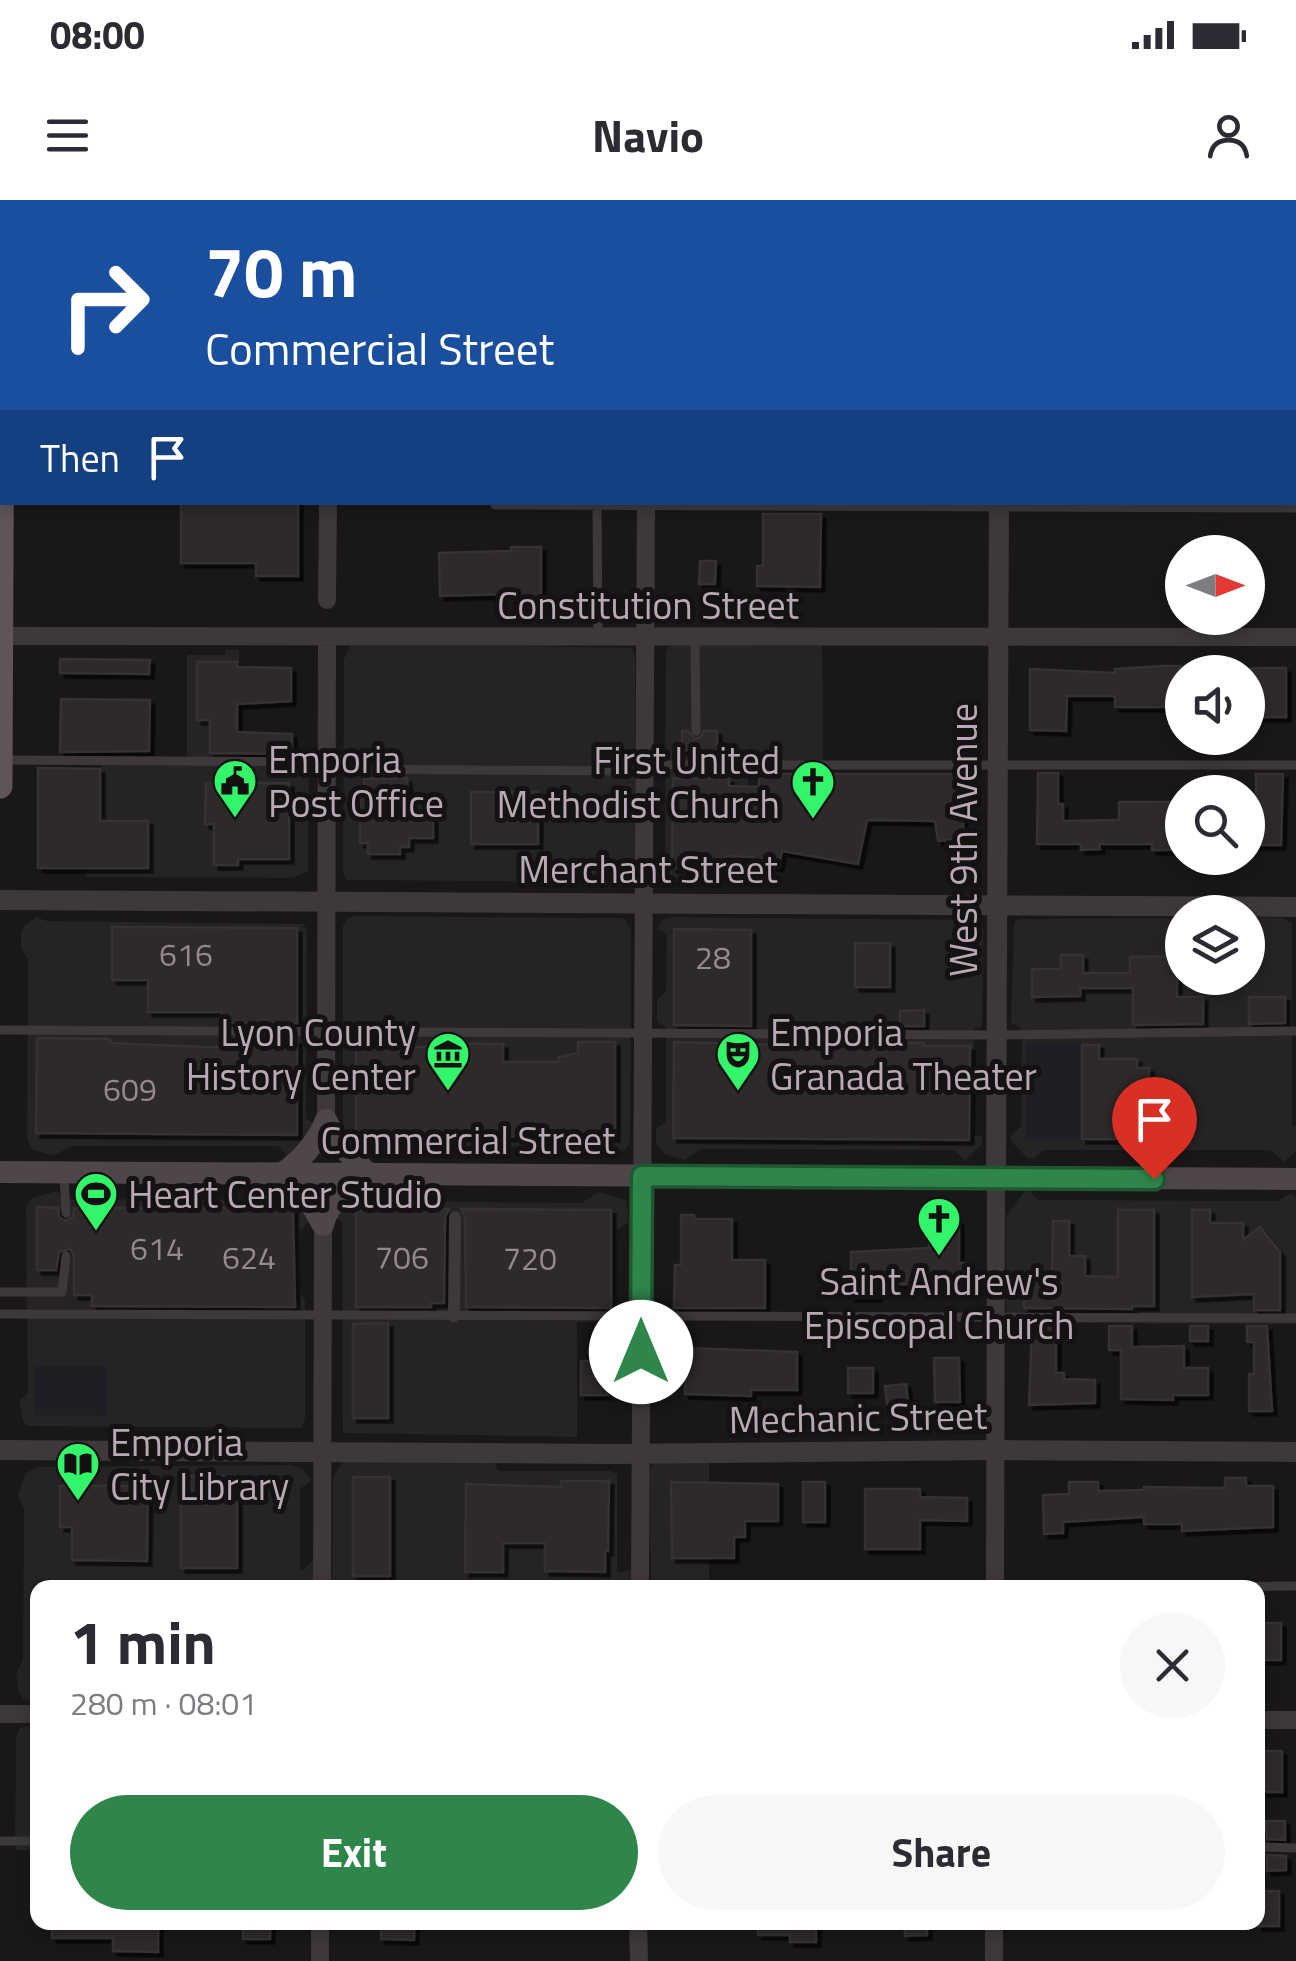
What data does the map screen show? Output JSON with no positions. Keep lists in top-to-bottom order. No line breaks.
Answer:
{"streets":{"main road":["Commercial Street"],"street":["Constitution Street","West 9th Avenue","Merchant Street","Mechanic Street"]},"crossings":[["Constitution Street","West 9th Avenue"],["West 9th Avenue","Merchant Street"],["West 9th Avenue","Commercial Street"]],"places":{"public building":["Emporia Post Office"],"church":["First United Methodist Church","Saint Andrew's Episcopal Church"],"museum":["Lyon County History Center"],"theatre":["Emporia Granada Theater"],"sports":["Heart Center Studio"],"library":["Emporia City Library"]},"house_numbers":["616","28","609","614","624","706","720"],"north":"right","page":{"status":"08:00","header":"Navio","turn":["70 m","Commercial Street"],"then":"Then","heading":["1 min","280 m · 08:01"],"buttons":["Exit","Share"]}}
